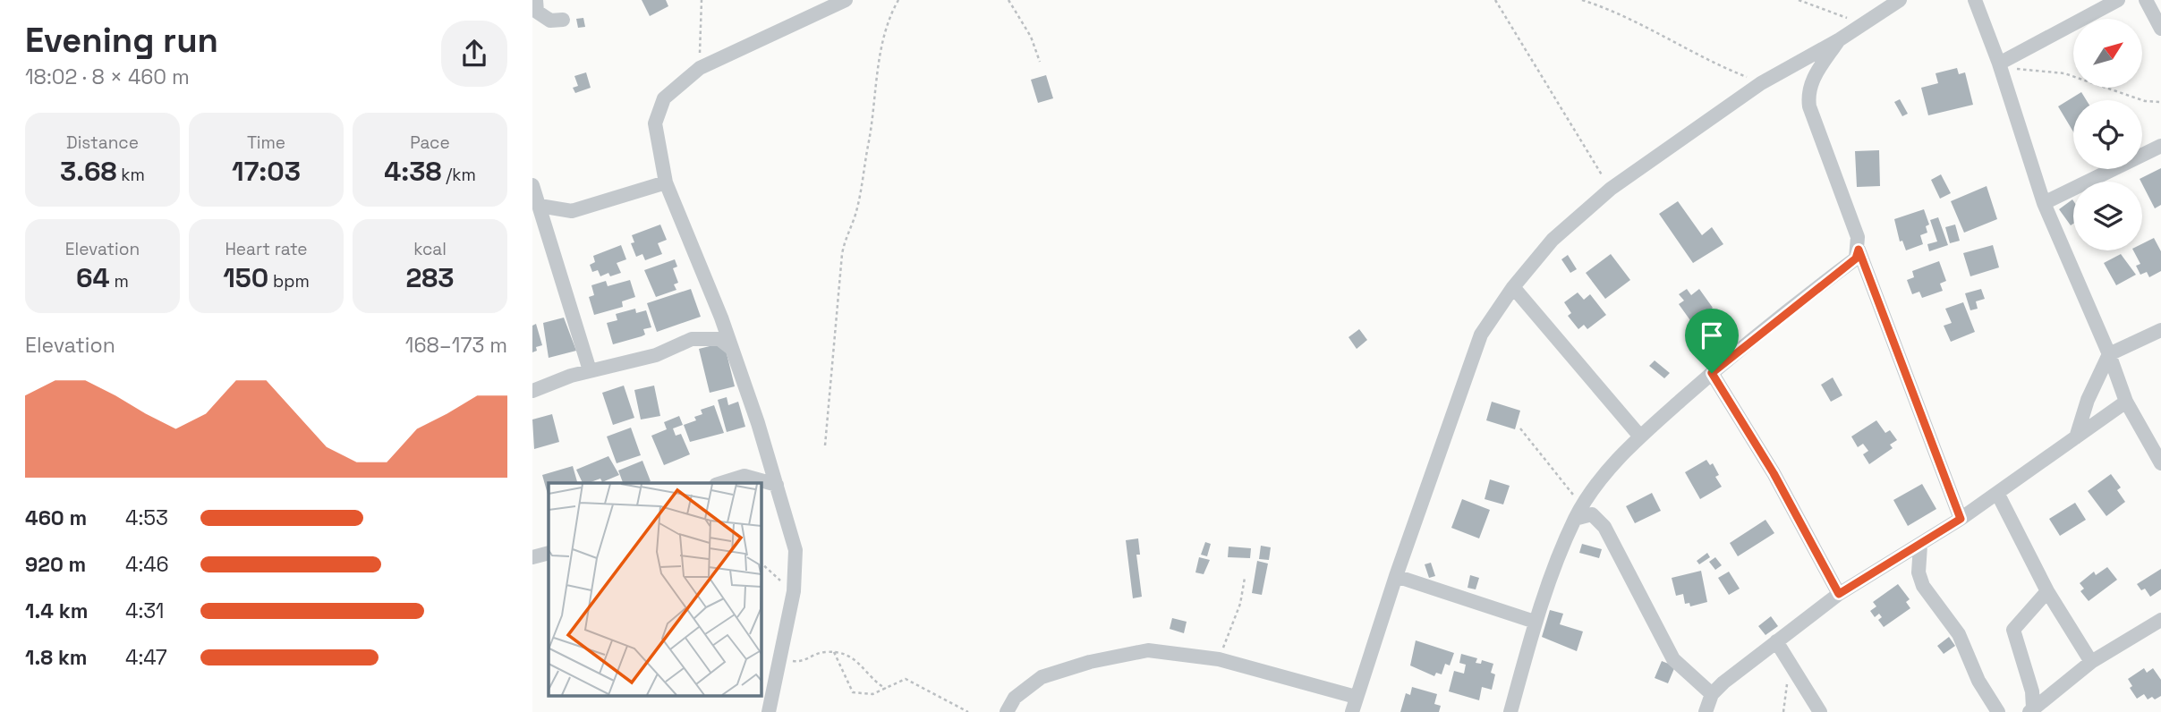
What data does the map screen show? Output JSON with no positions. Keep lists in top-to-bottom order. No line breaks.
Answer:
{"north":"top right","page":{"heading":["Evening run","18:02 · 8 × 460 m"],"stats":[["Distance","3.68 km"],["Time","17:03"],["Pace","4:38 /km"],["Elevation","64 m"],["Heart rate","150 bpm"],["kcal","283"]],"chart":["Elevation","168–173 m"],"list":[{"name":"460 m","note":"4:53"},{"name":"920 m","note":"4:46"},{"name":"1.4 km","note":"4:31"},{"name":"1.8 km","note":"4:47"}]}}
